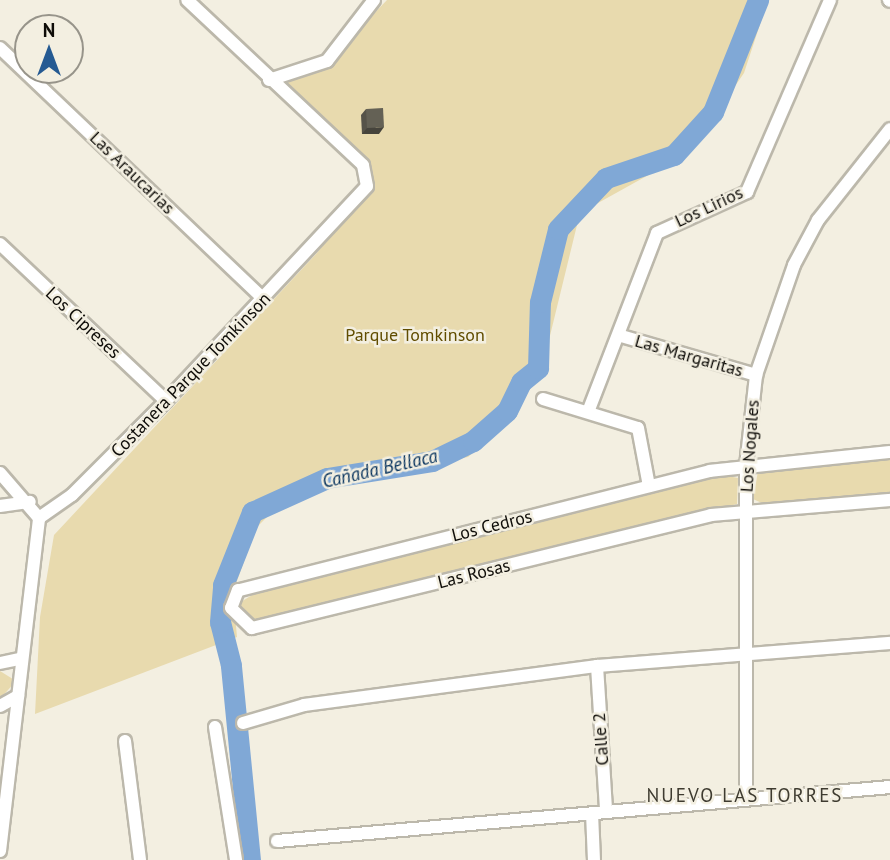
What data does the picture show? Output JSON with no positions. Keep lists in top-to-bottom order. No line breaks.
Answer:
{"streets":{"street":["Las Araucarias","Los Lirios","Los Cipreses","Las Margaritas","Costanera Parque Tomkinson","Los Nogales","Los Cedros","Las Rosas","Calle 2"]},"crossings":[["Las Araucarias","Costanera Parque Tomkinson"],["Los Lirios","Las Margaritas"],["Los Cipreses","Costanera Parque Tomkinson"],["Las Margaritas","Los Nogales"],["Los Nogales","Los Cedros"],["Los Nogales","Las Rosas"],["Los Cedros","Las Rosas"]],"districts":["NUEVO LAS TORRES"],"water":["Cañada Bellaca"],"parks":["Parque Tomkinson"],"north":"top"}
